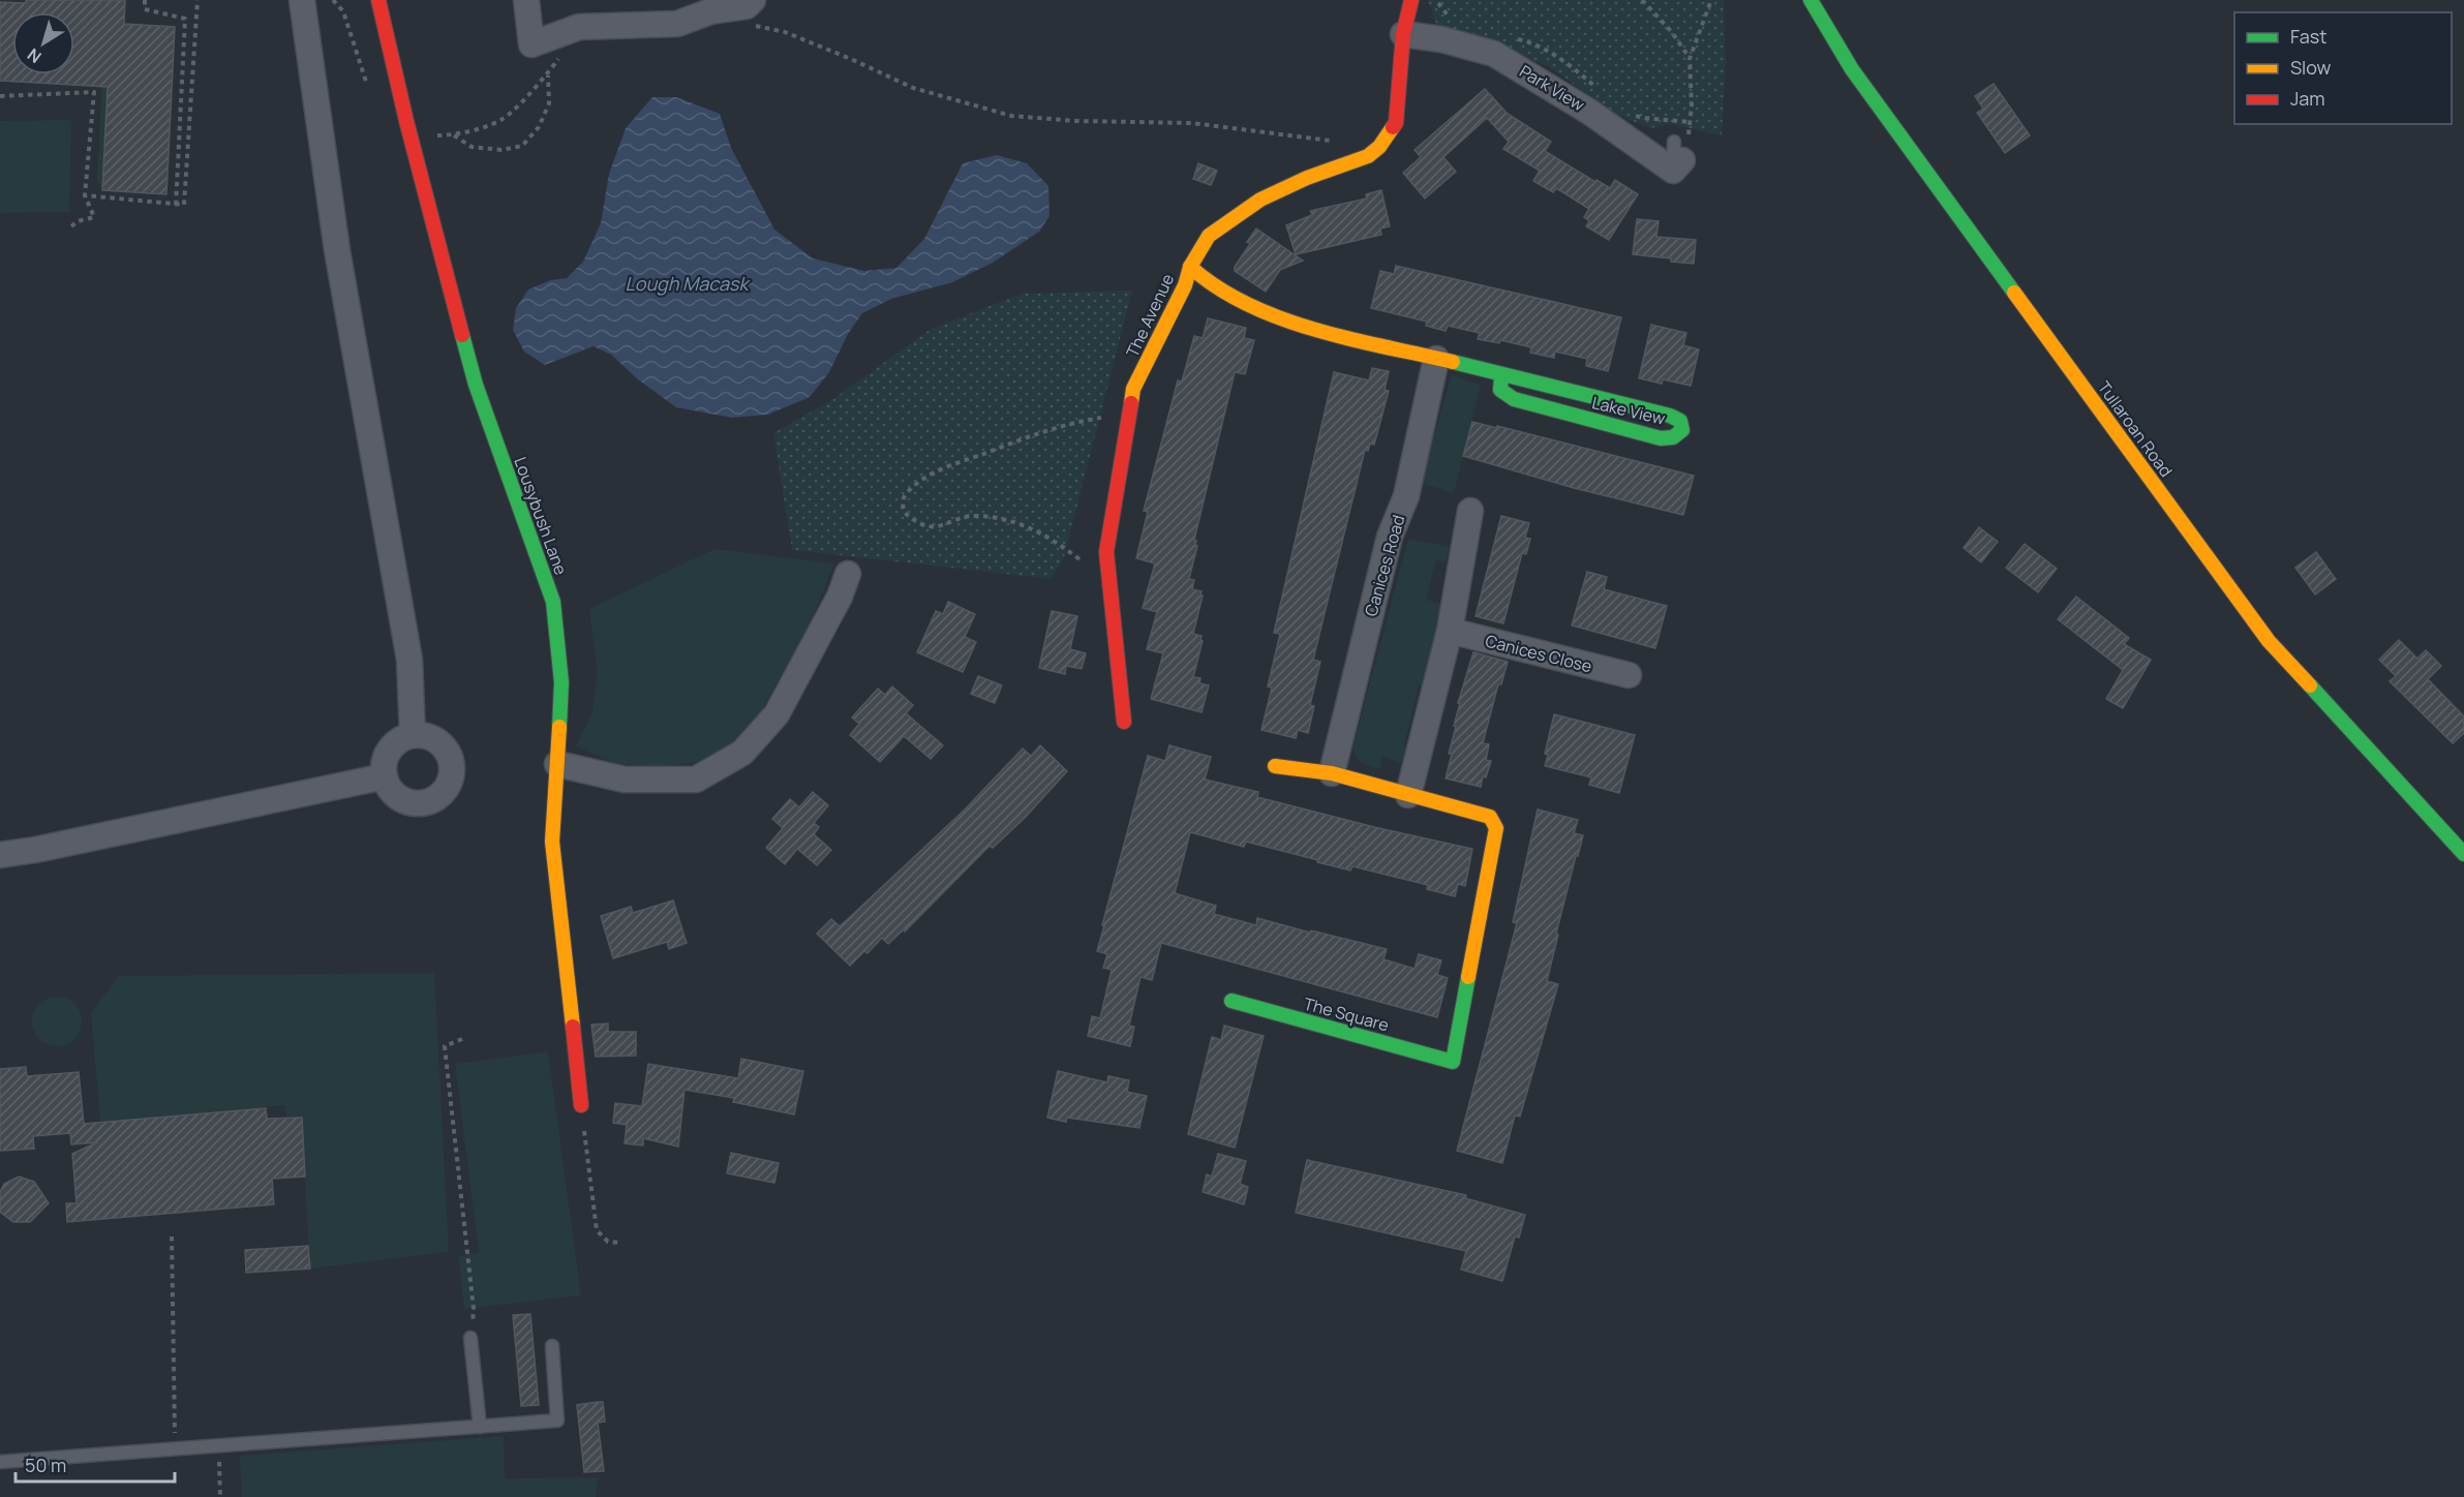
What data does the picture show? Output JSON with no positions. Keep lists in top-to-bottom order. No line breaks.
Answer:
{"streets":{"street":["Park View","The Avenue","Lake View","Tullaroan Road","Lousybush Lane","Canices Road","Canices Close","The Square"]},"crossings":[["Park View","The Avenue"],["The Avenue","Lake View"],["Lake View","Canices Road"]],"water":["Lough Macask"],"legend":["Fast","Slow","Jam"],"scale_bar":"50 m","north":"bottom left"}
